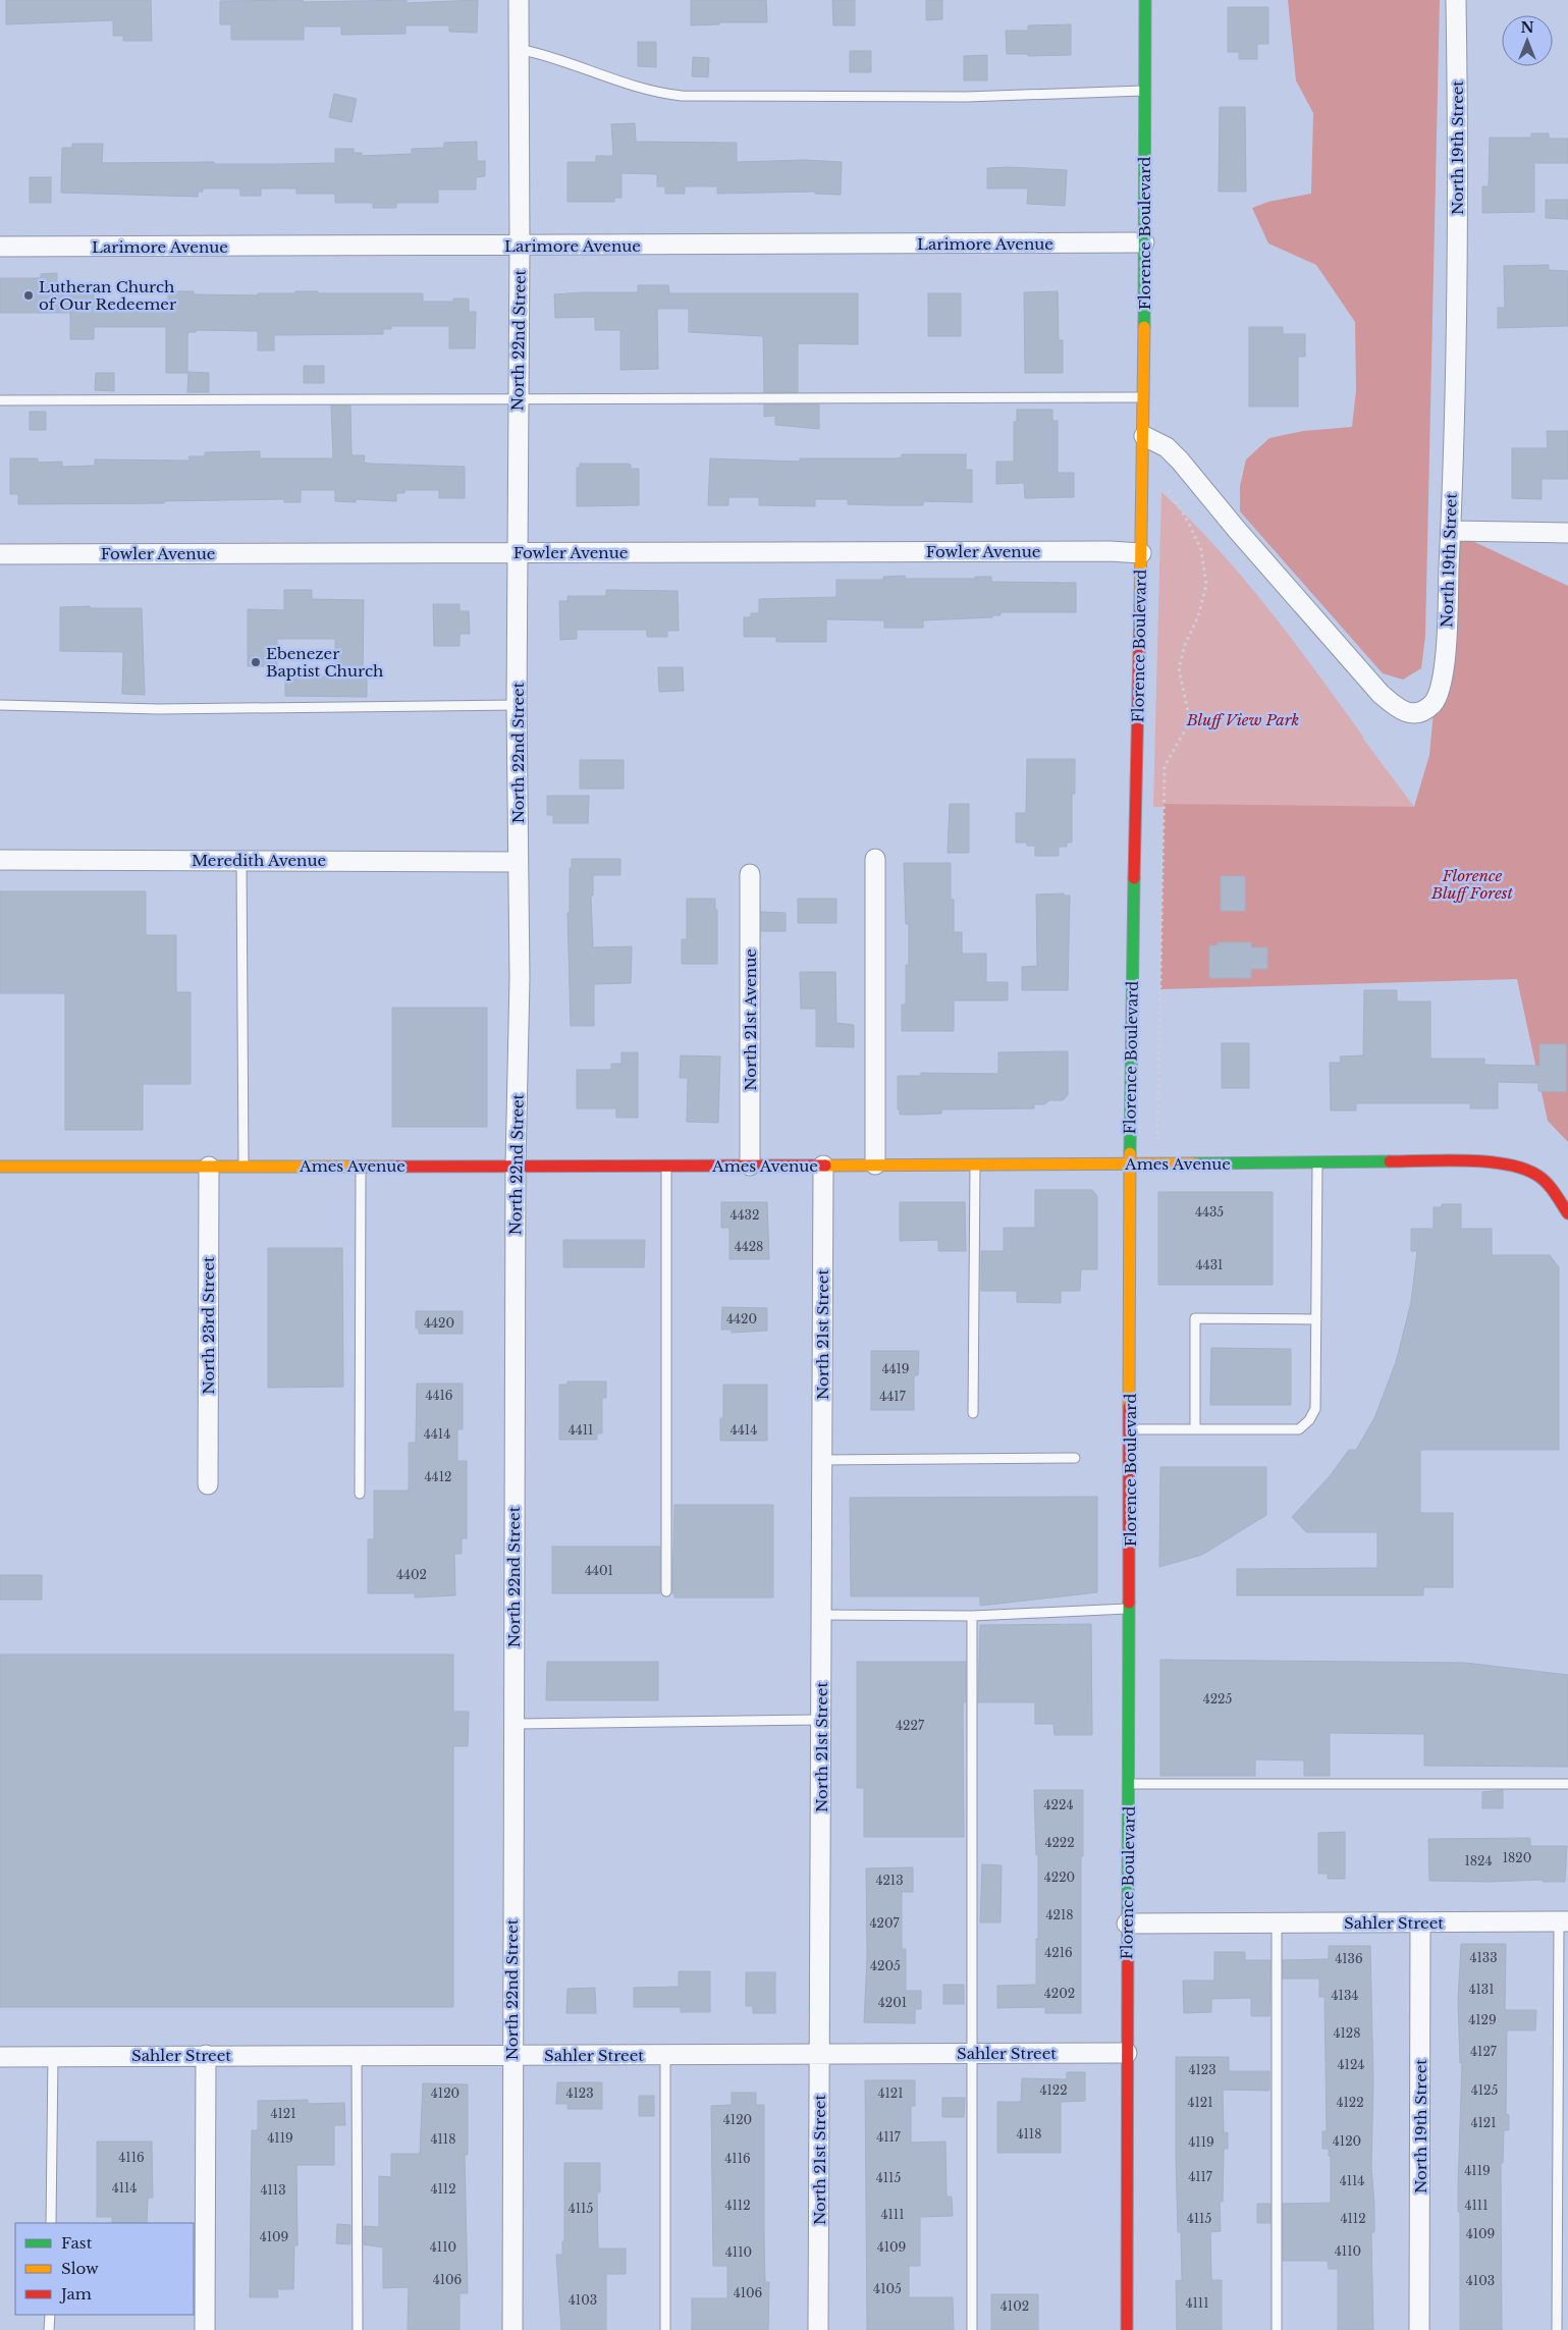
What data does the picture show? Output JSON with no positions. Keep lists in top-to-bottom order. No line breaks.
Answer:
{"streets":{"street":["North 19th Street","Florence Boulevard","Larimore Avenue","North 22nd Street","Fowler Avenue","Meredith Avenue","North 21st Avenue","Ames Avenue","North 23rd Street","North 21st Street","Sahler Street"]},"crossings":[["North 19th Street","Florence Boulevard"],["North 19th Street","Sahler Street"],["Florence Boulevard","Larimore Avenue"],["Florence Boulevard","Fowler Avenue"],["Florence Boulevard","Ames Avenue"],["Florence Boulevard","Sahler Street"],["Larimore Avenue","North 22nd Street"],["North 22nd Street","Fowler Avenue"],["North 22nd Street","Meredith Avenue"],["North 22nd Street","Ames Avenue"],["North 22nd Street","Sahler Street"],["North 21st Avenue","Ames Avenue"],["Ames Avenue","North 23rd Street"],["Ames Avenue","North 21st Street"],["North 21st Street","Sahler Street"]],"parks":["Bluff View Park","Florence Bluff Forest"],"places":["Lutheran Church of Our Redeemer","Ebenezer Baptist Church"],"house_numbers":["4435","4432","4428","4431","4420","4420","4419","4416","4417","4411","4414","4414","4412","4401","4402","4225","4227","4224","4222","1820","1824","4220","4213","4218","4207","4216","4133","4136","4205","4131","4202","4134","4201","4129","4128","4127","4124","4123","4122","4125","4120","4123","4121","4121","4122","4121","4120","4121","4118","4117","4119","4118","4120","4119","4116","4116","4119","4117","4115","4114","4114","4112","4113","4112","4111","4115","4111","4115","4112","4109","4109","4110","4109","4110","4110","4106","4103","4105","4106","4103","4111","4102"],"legend":["Fast","Slow","Jam"],"north":"top"}
